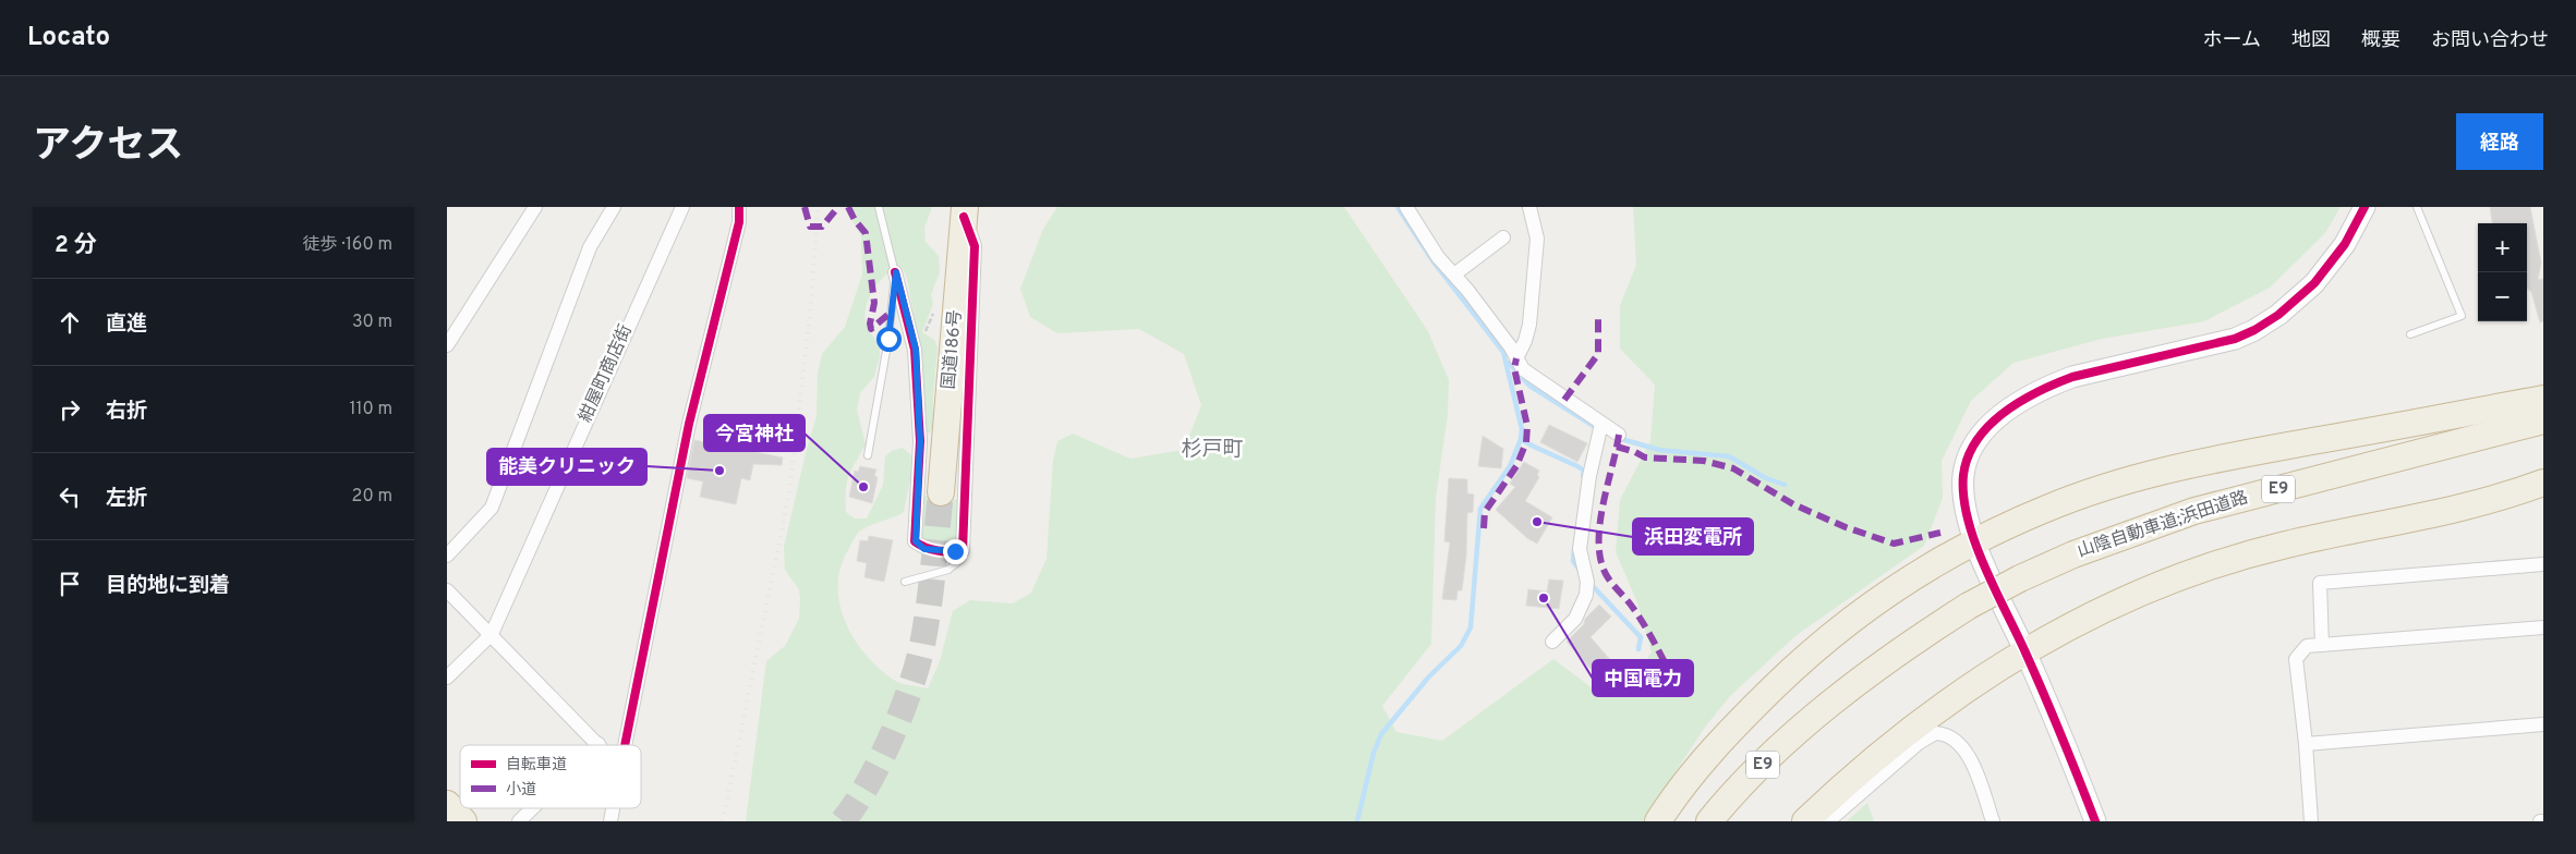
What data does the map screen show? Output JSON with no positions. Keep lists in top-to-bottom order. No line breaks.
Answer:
{"streets":{"highway":["国道186号","E9","山陰自動車道;浜田道路"],"street":["紺屋町商店街"]},"districts":["杉戸町"],"places":["能美クリニック","今宮神社","浜田変電所","中国電力"],"legend":["自転車道","小道"],"page":{"header":"Locato","nav":["ホーム","地図","概要","お問い合わせ"],"title":"アクセス","buttons":"経路","heading":["2 分","徒歩 · 160 m"],"map_buttons":["+","−"],"list":[["直進","30 m"],["右折","110 m"],["左折","20 m"],"目的地に到着"]}}
